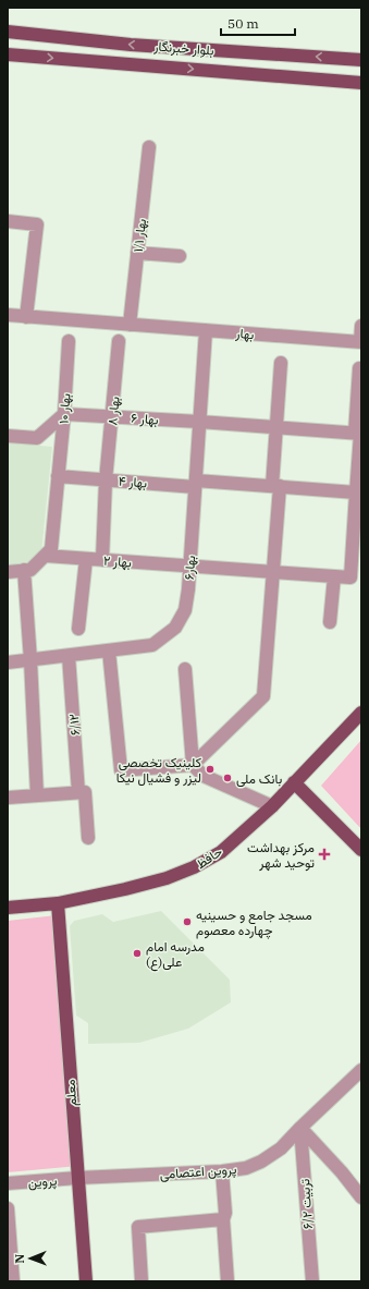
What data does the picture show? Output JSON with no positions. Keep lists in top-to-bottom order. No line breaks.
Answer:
{"streets":{"main road":["بلوار خبرنگار","حافظ","معلم"],"street":["بهار ۱/۱","بهار","بهار ۱۰","بهار ۸","بهار ۶","بهار ۴","بهار ۲","بهار۶","۶/۱۲","پروین اعتصامی","پروین","تربیت ۶/۲"]},"crossings":[["بهار ۱/۱","بهار"],["بهار","بهار۶"],["بهار ۱۰","بهار ۶"],["بهار ۱۰","بهار ۴"],["بهار ۱۰","بهار ۲"],["بهار ۸","بهار ۶"],["بهار ۸","بهار ۴"],["بهار ۸","بهار ۲"],["بهار ۶","بهار۶"],["بهار ۴","بهار ۲"],["بهار ۴","بهار۶"],["بهار ۲","بهار۶"],["بهار۶","۶/۱۲"],["حافظ","معلم"],["معلم","پروین اعتصامی"],["معلم","پروین"],["پروین اعتصامی","پروین"],["پروین اعتصامی","تربیت ۶/۲"]],"places":{"other":["کلینیک تخصصی لیزر و فشیال نیکا","بانک ملی","مسجد جامع و حسینیه چهارده معصوم","مدرسه امام علی(ع)"],"health":["مرکز بهداشت توحید شهر"]},"scale_bar":"50 m","north":"left"}
